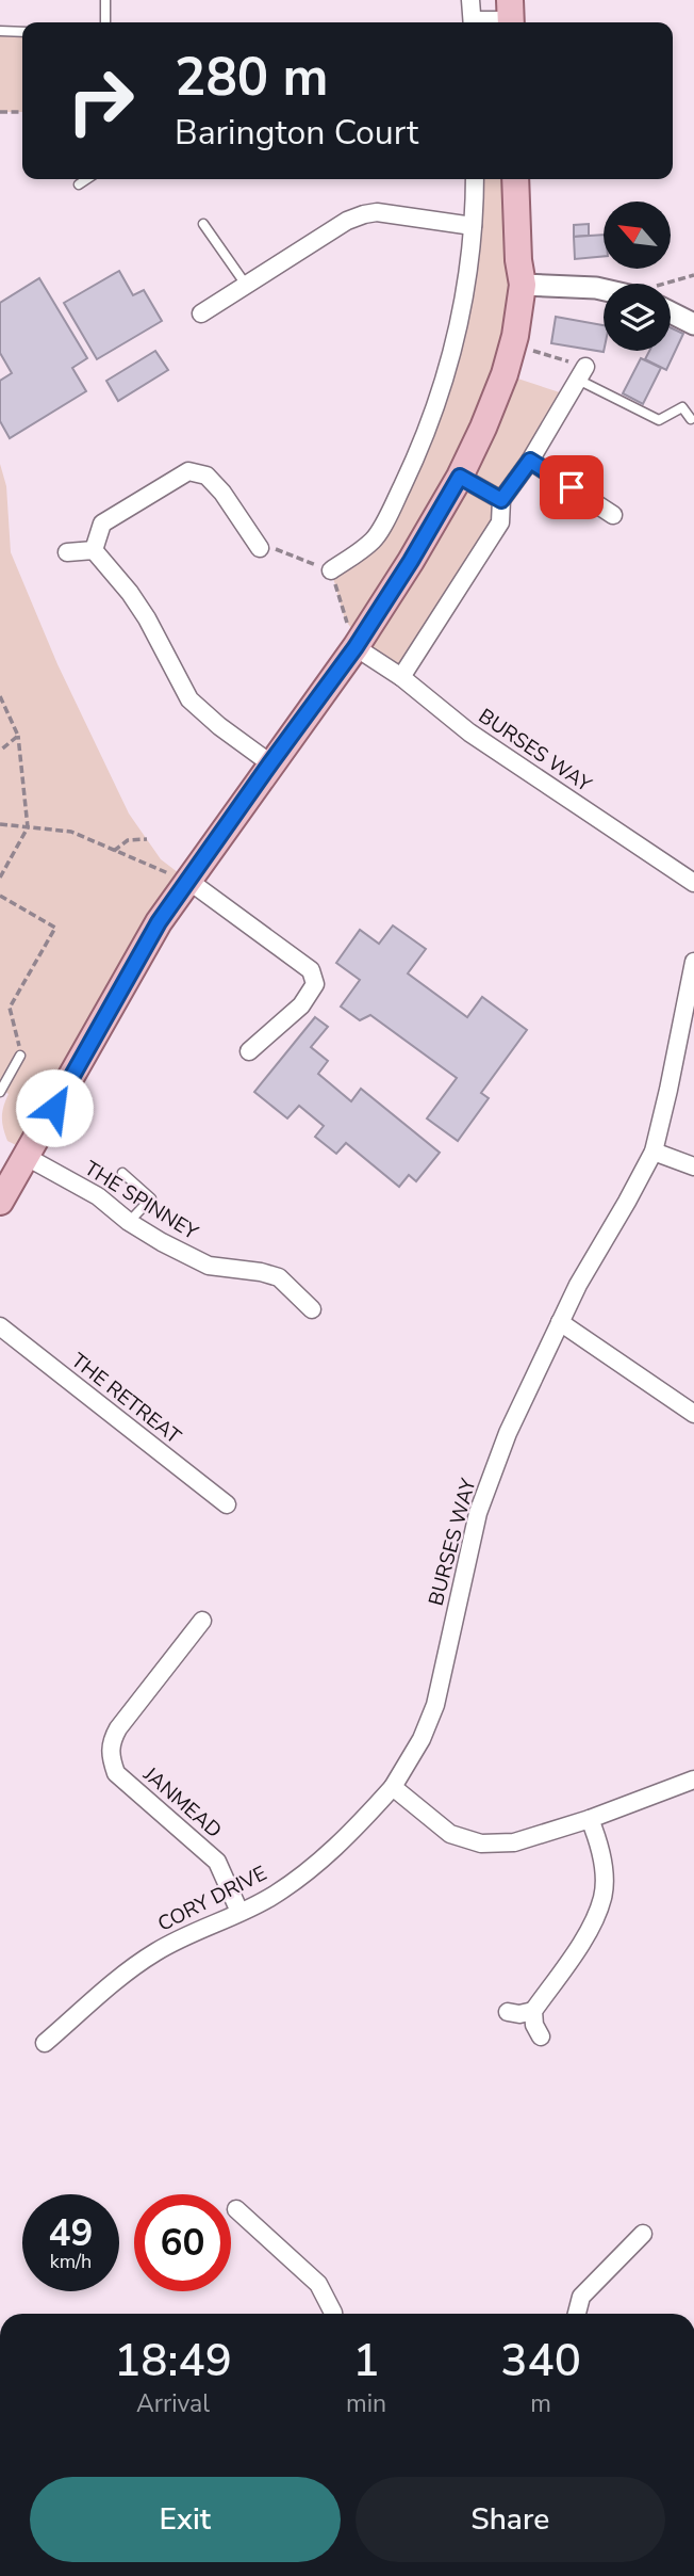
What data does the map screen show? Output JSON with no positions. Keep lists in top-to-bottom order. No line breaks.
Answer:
{"streets":{"street":["BURSES WAY","THE SPINNEY","THE RETREAT","JANMEAD","CORY DRIVE"]},"crossings":[["BURSES WAY","CORY DRIVE"],["JANMEAD","CORY DRIVE"]],"north":"top left","page":{"turn":["280 m","Barington Court"],"speed":"49 km/h","limit":"60","eta":["18:49","Arrival","1","min","340","m"],"buttons":["Exit","Share"]}}
